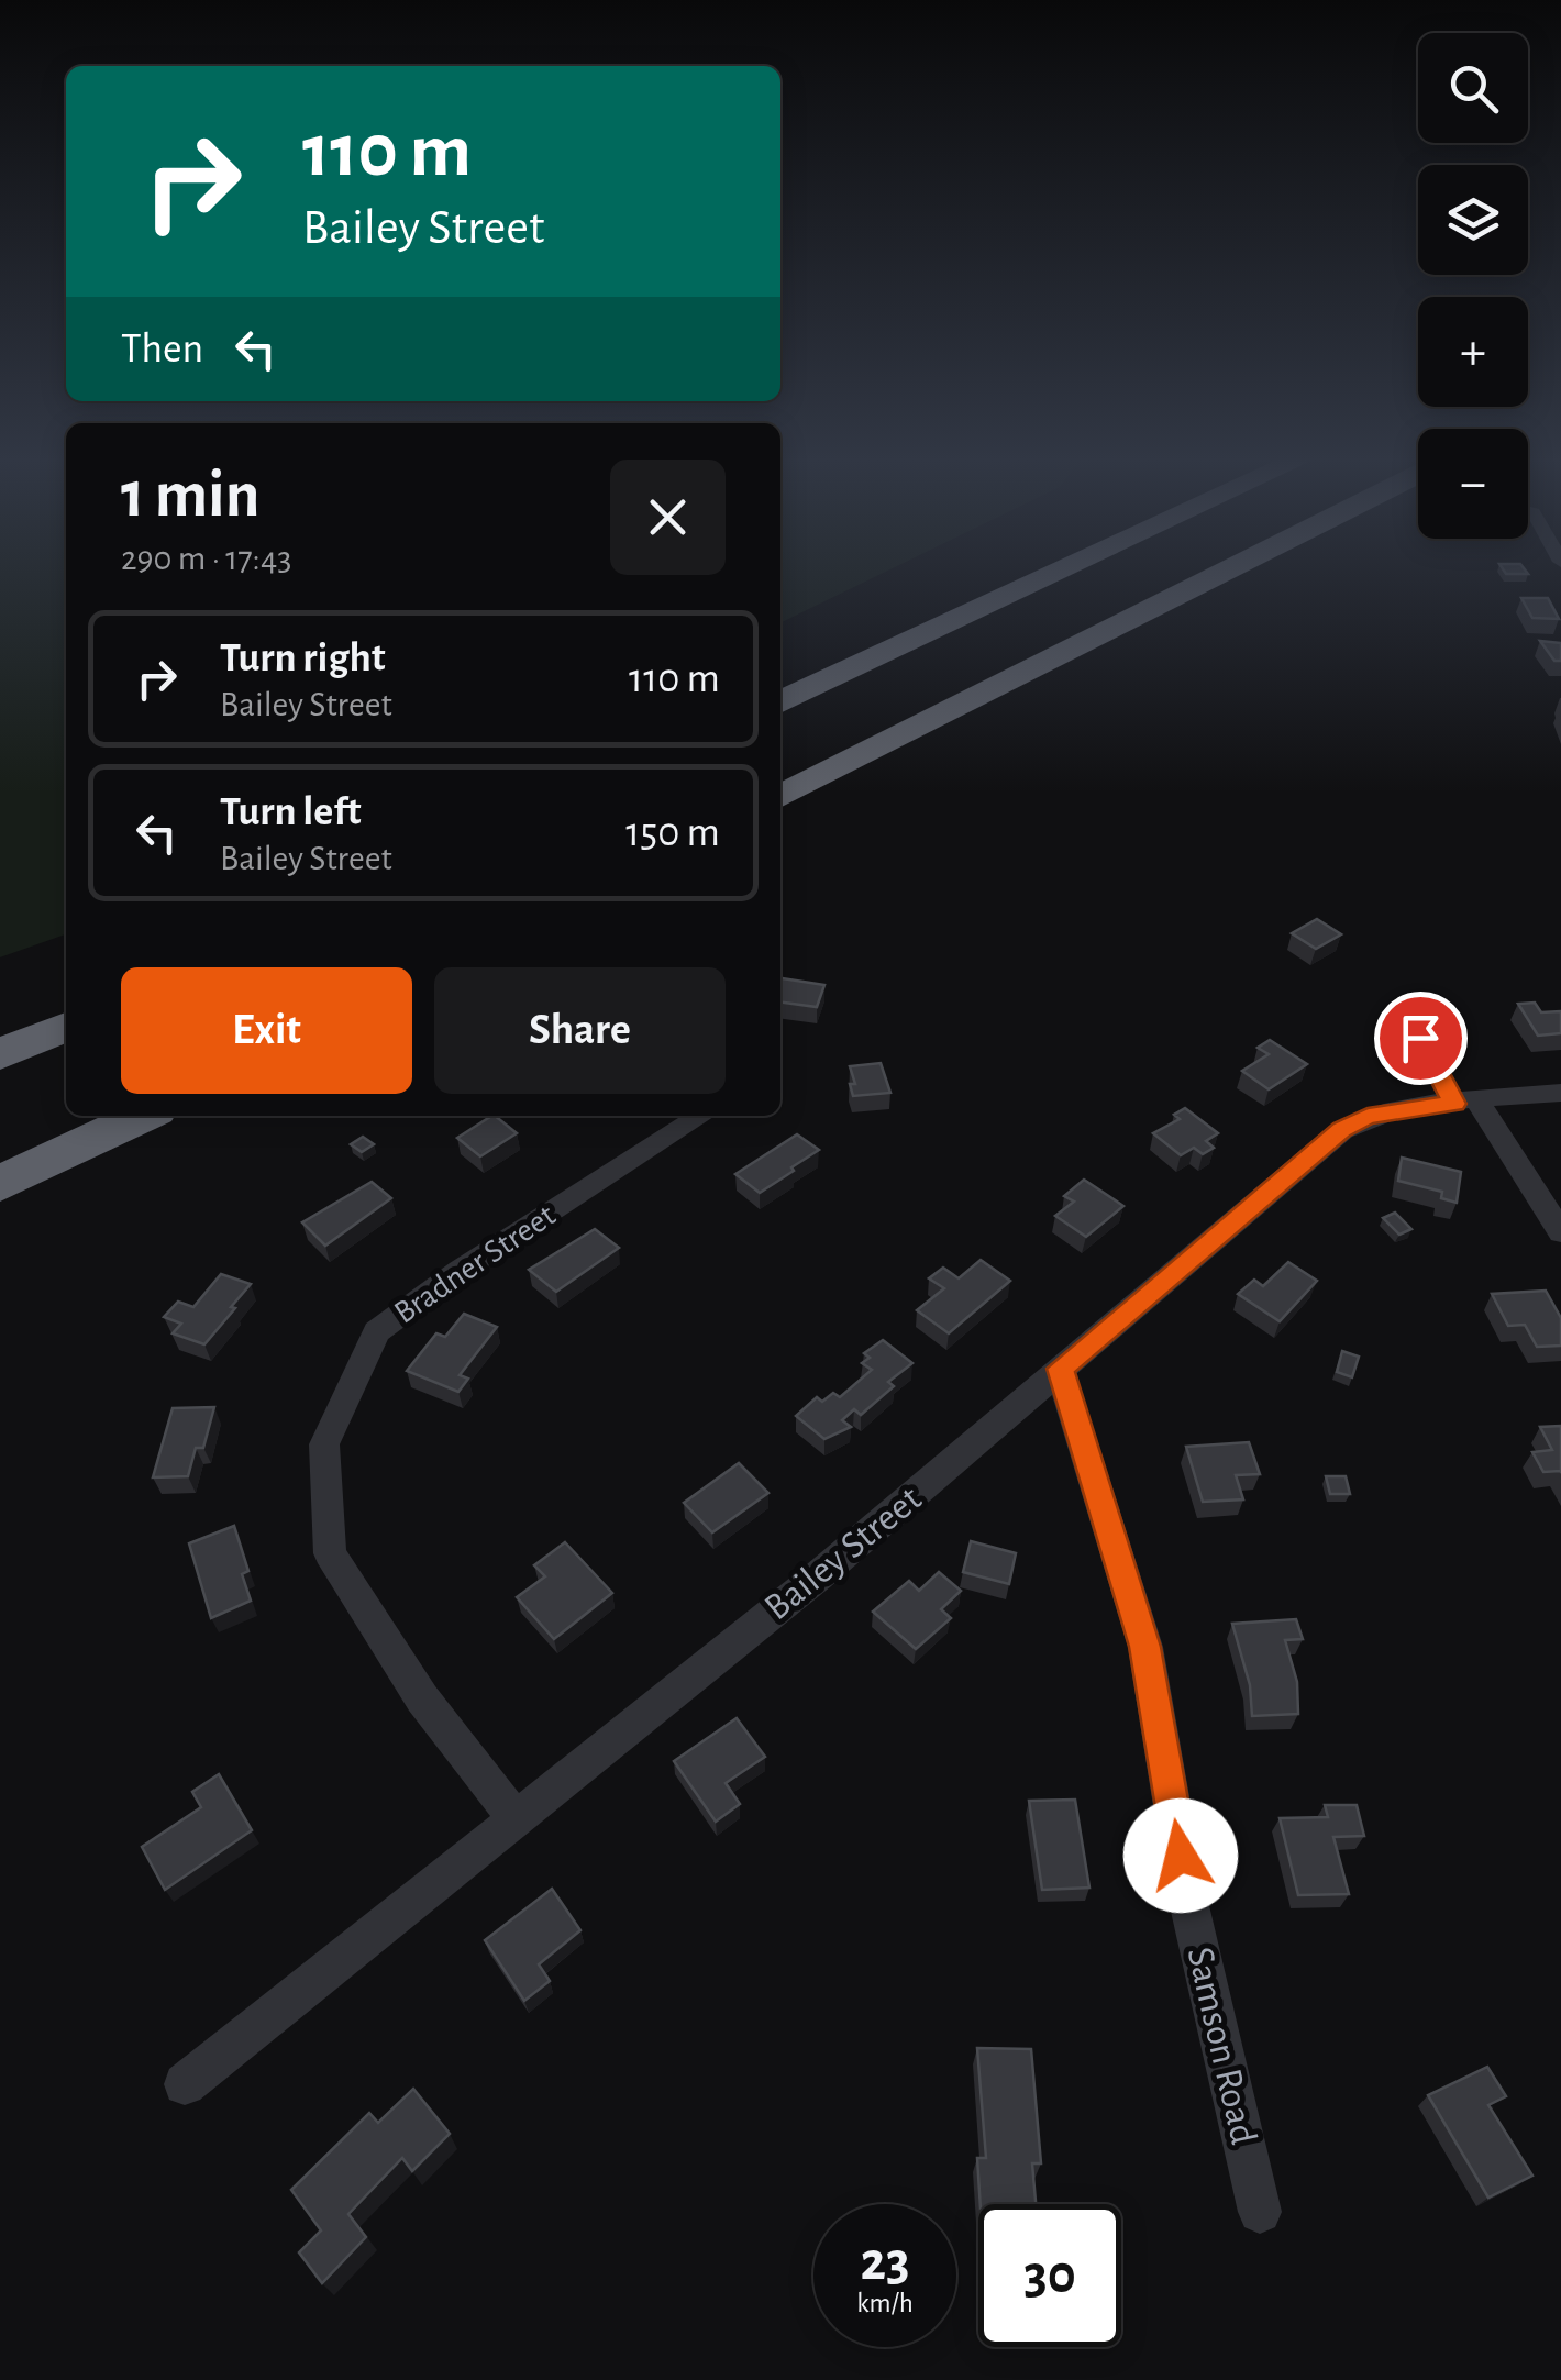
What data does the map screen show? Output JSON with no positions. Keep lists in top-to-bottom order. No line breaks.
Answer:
{"streets":{"street":["Bradner Street","Bailey Street","Samson Road"]},"crossings":[["Bradner Street","Bailey Street"],["Bailey Street","Samson Road"]],"page":{"map_buttons":["+","−"],"turn":["110 m","Bailey Street"],"then":"Then","heading":["1 min","290 m · 17:43"],"list":[{"name":"Turn right","note":"Bailey Street","value":"110 m"},{"name":"Turn left","note":"Bailey Street","value":"150 m"}],"buttons":["Exit","Share"],"speed":"23 km/h","limit":"30"}}
